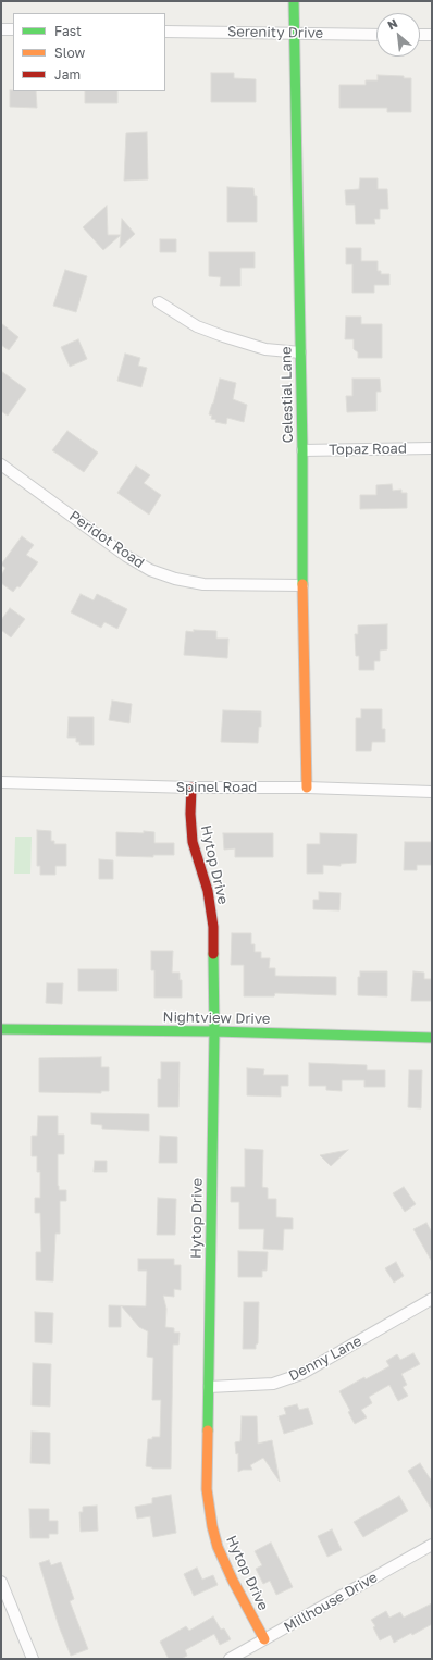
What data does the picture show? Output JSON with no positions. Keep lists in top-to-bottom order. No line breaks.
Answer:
{"streets":{"street":["Serenity Drive","Celestial Lane","Topaz Road","Peridot Road","Spinel Road","Hytop Drive","Nightview Drive","Denny Lane","Millhouse Drive"]},"crossings":[["Serenity Drive","Celestial Lane"],["Celestial Lane","Topaz Road"],["Celestial Lane","Peridot Road"],["Celestial Lane","Spinel Road"],["Spinel Road","Hytop Drive"],["Hytop Drive","Nightview Drive"],["Hytop Drive","Denny Lane"],["Hytop Drive","Millhouse Drive"]],"legend":["Fast","Slow","Jam"],"north":"top left"}
